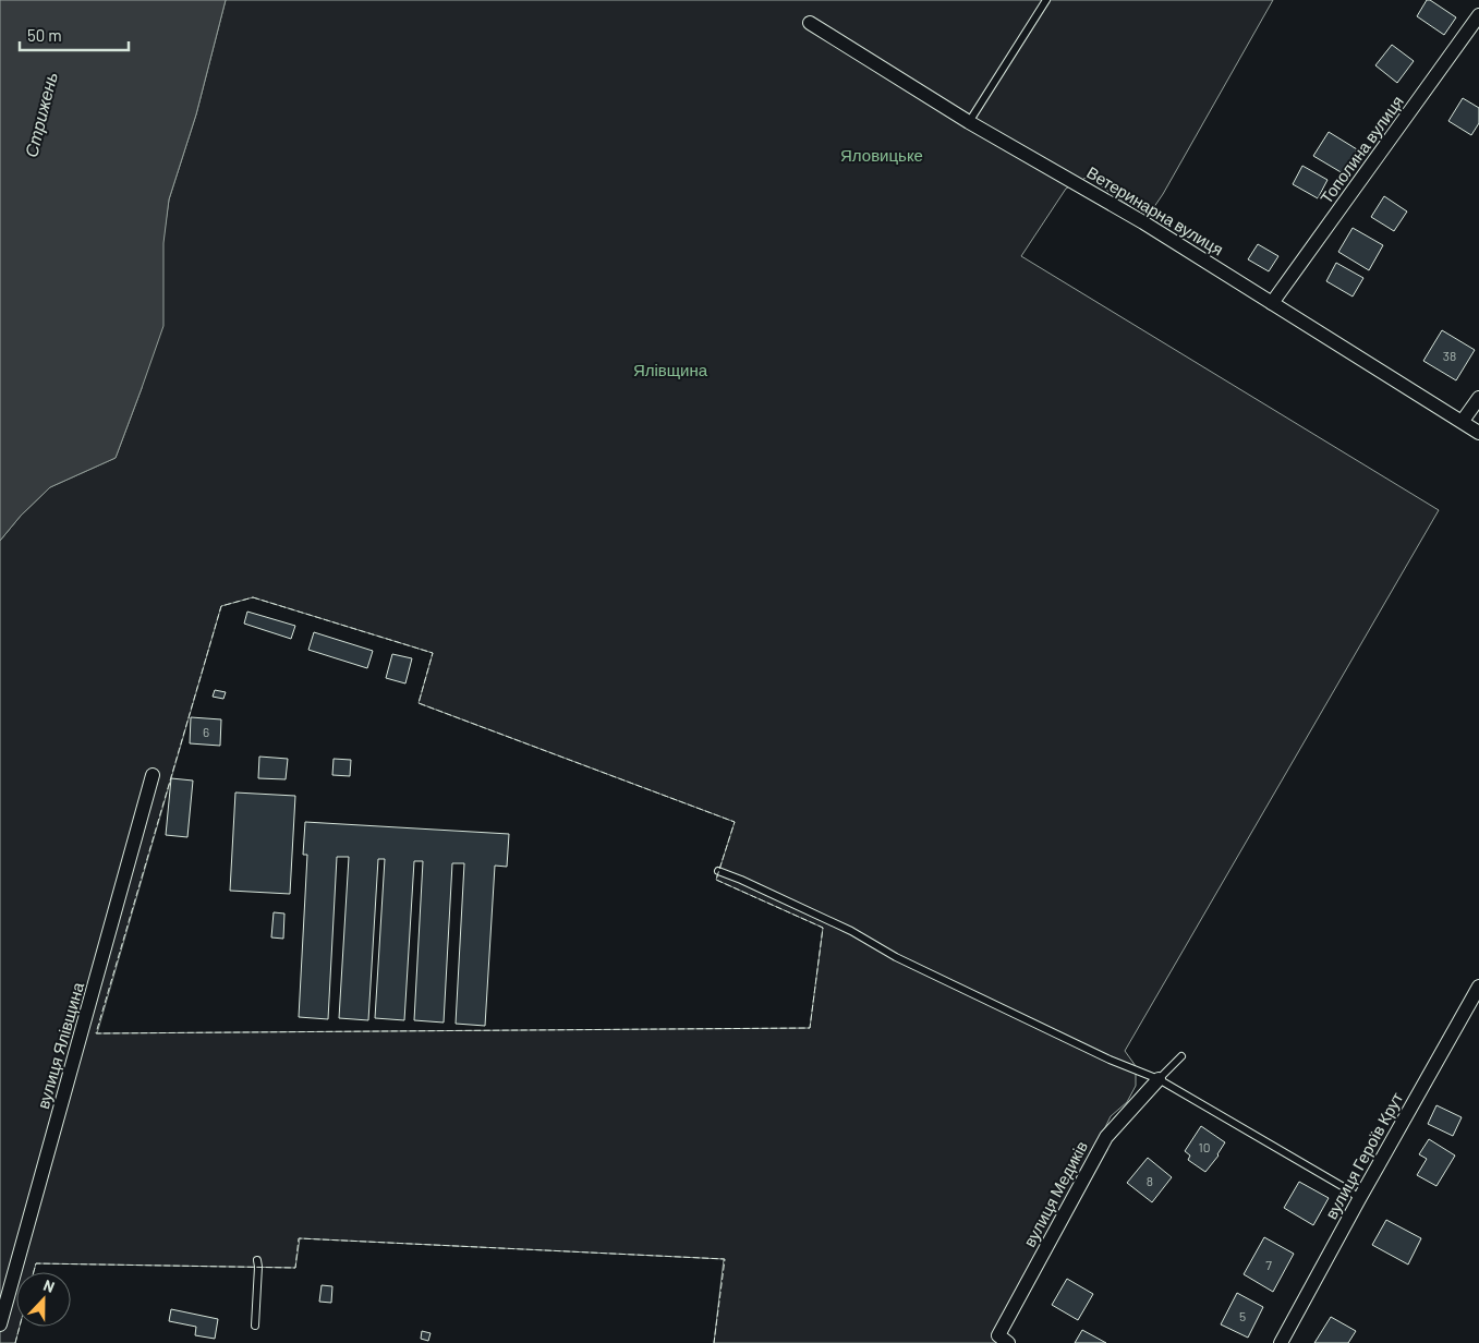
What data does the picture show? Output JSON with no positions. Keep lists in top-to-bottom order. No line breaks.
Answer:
{"streets":{"street":["Тополина вулиця","Ветеринарна вулиця","вулиця Ялівщина","вулиця Героїв Крут","вулиця Медиків"]},"crossings":[["Тополина вулиця","Ветеринарна вулиця"]],"water":["Стрижень"],"parks":["Яловицьке","Ялівщина"],"house_numbers":["38","6","10","8","7","5"],"scale_bar":"50 m","north":"top"}
